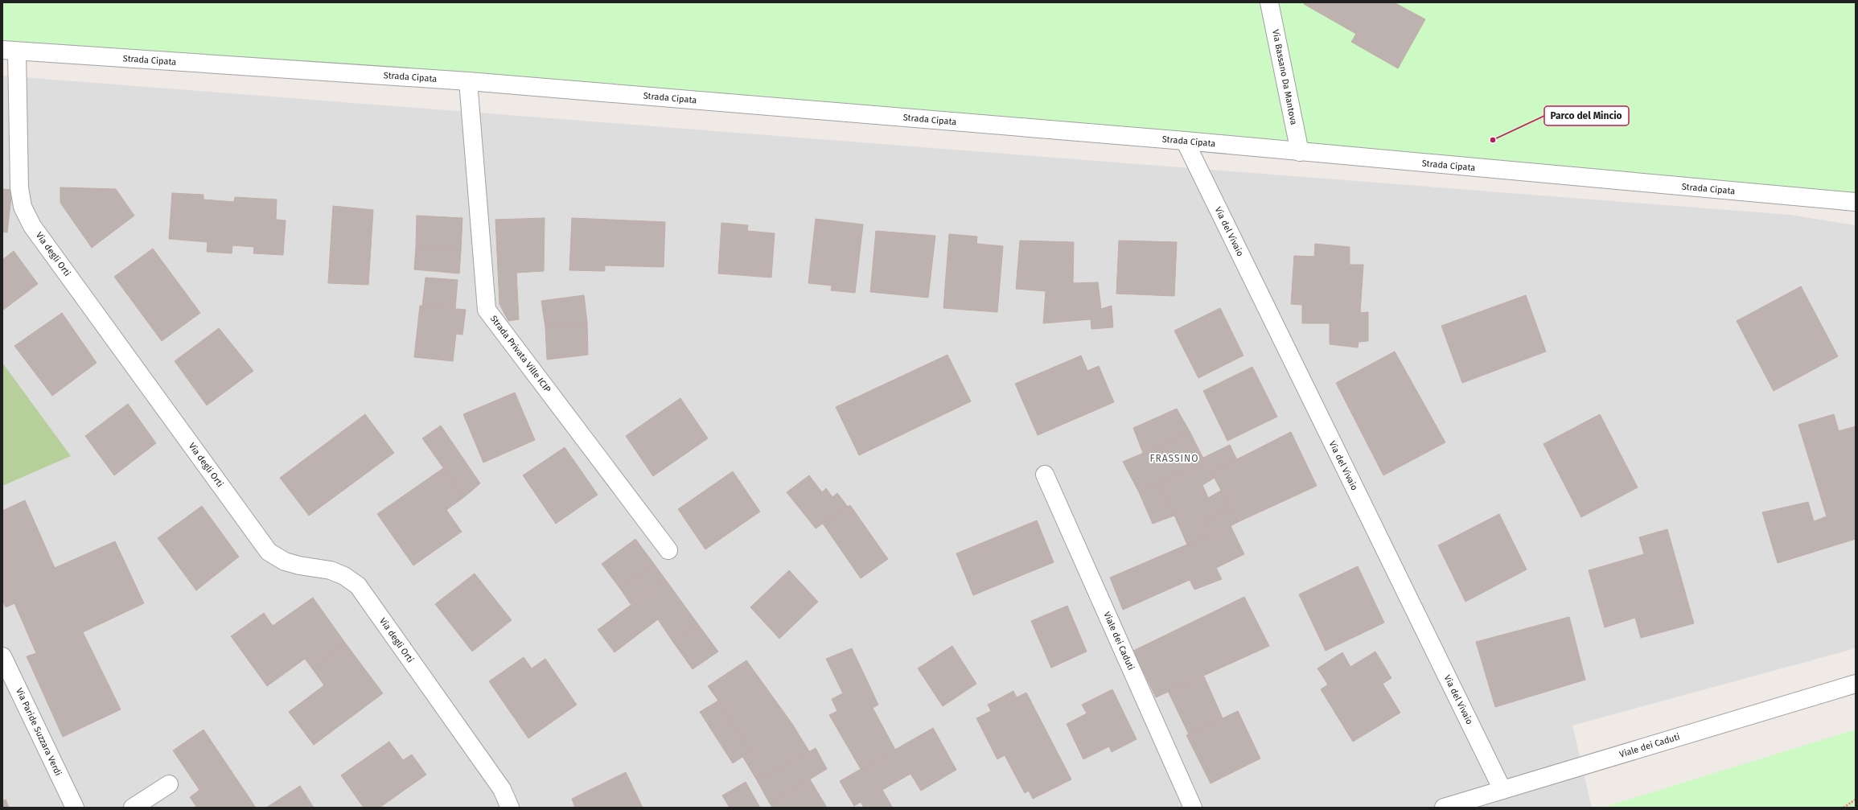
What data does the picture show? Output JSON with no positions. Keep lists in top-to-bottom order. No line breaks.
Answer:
{"streets":{"street":["Strada Cipata","Via Bassano Da Mantova","Via del Vivaio","Via degli Orti","Strada Privata Ville ICIP","Viale dei Caduti","Via Paride Suzzara Verdi"]},"crossings":[["Strada Cipata","Via Bassano Da Mantova"],["Strada Cipata","Via del Vivaio"],["Strada Cipata","Via degli Orti"],["Strada Cipata","Strada Privata Ville ICIP"],["Via del Vivaio","Viale dei Caduti"]],"districts":["FRASSINO"],"places":["Parco del Mincio"]}
